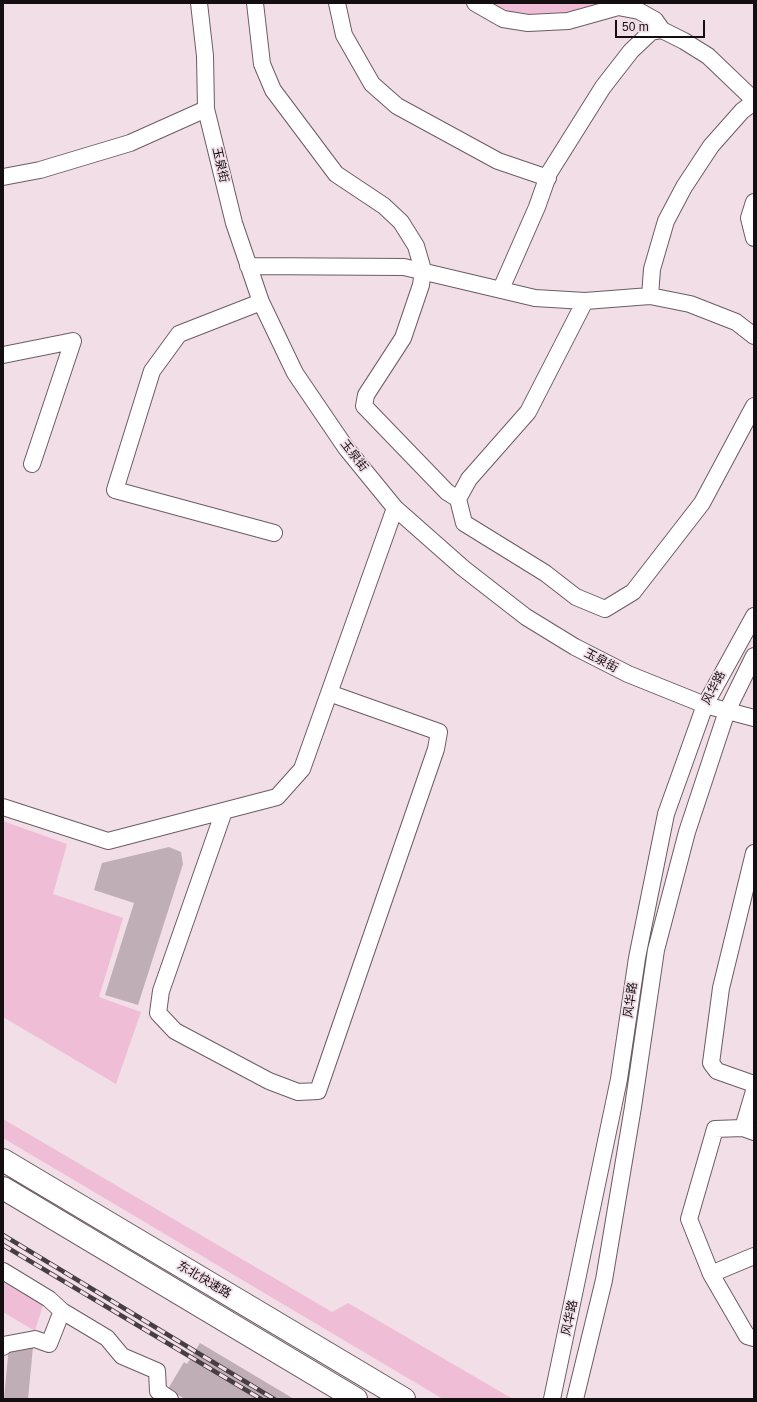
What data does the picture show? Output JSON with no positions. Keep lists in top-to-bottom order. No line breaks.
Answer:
{"streets":{"highway":["东北快速路"],"street":["玉泉街","风华路"]},"crossings":[["玉泉街","风华路"]],"scale_bar":"50 m"}
